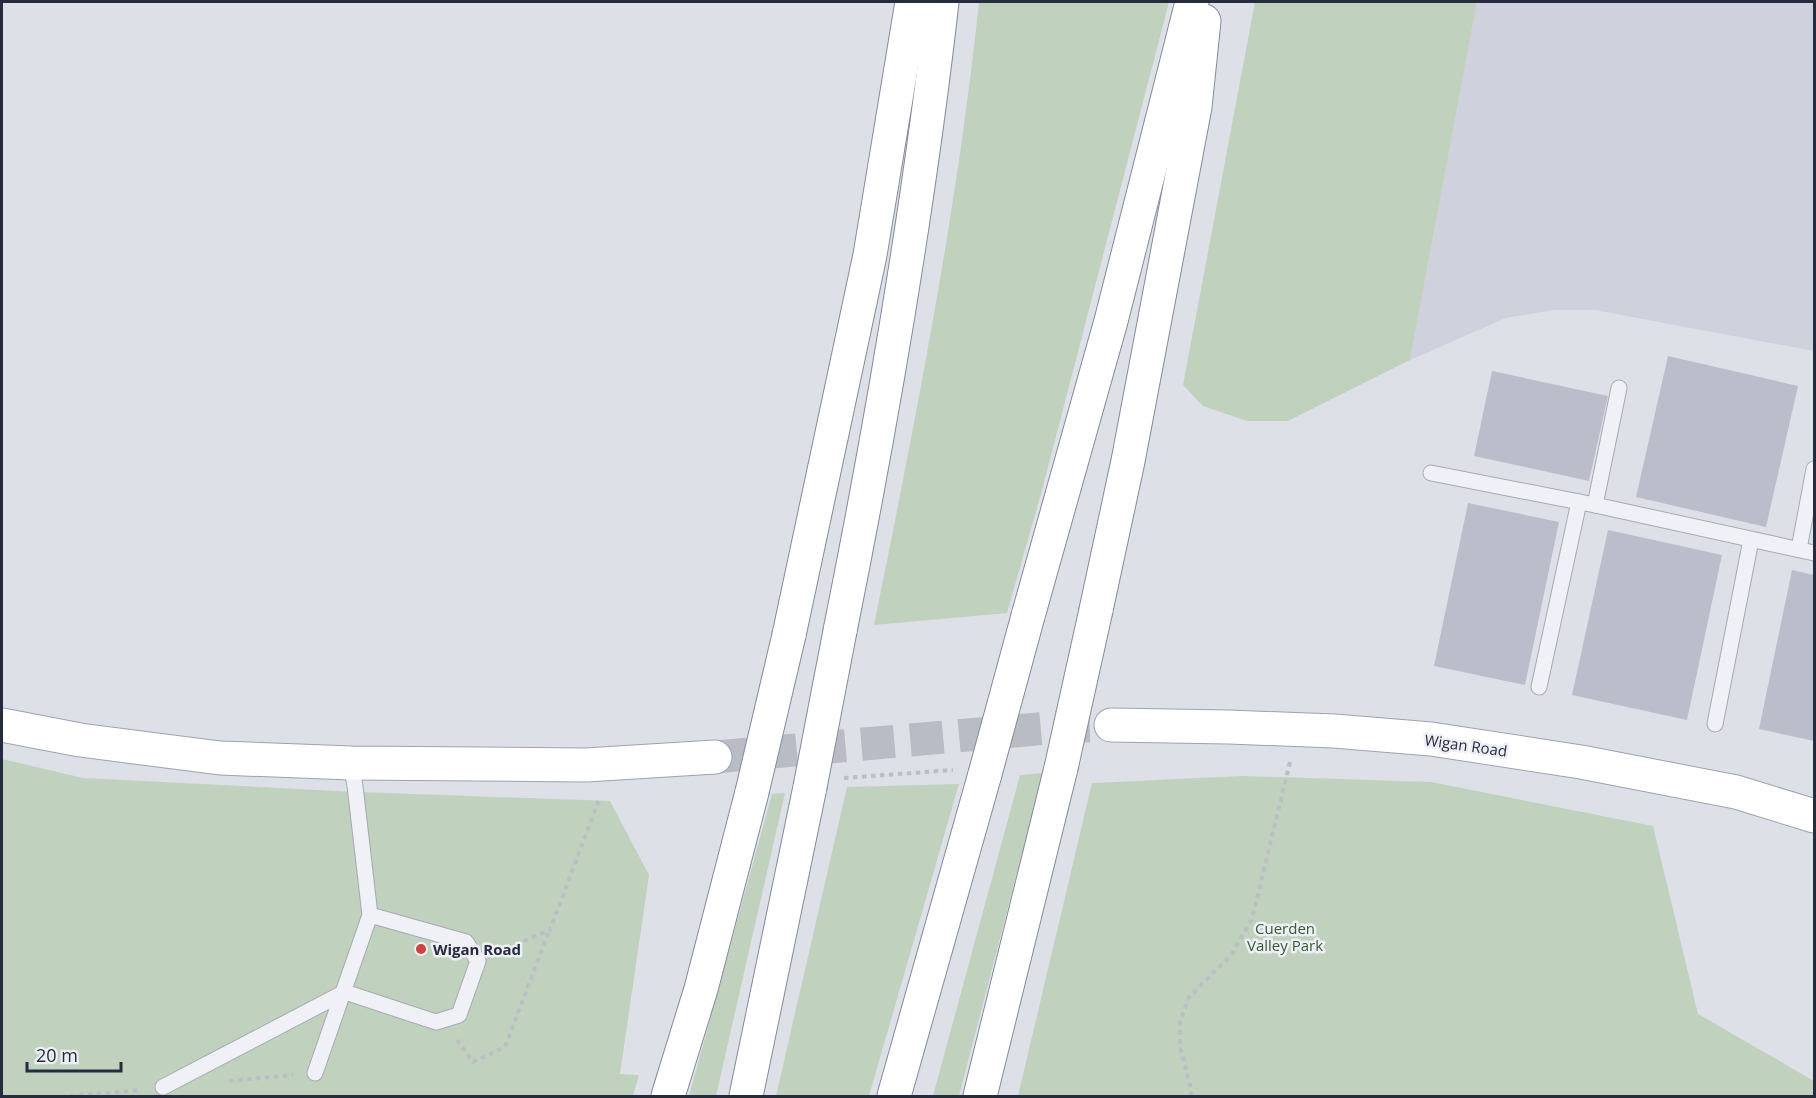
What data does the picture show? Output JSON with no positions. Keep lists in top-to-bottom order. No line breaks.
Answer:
{"streets":{"main road":["Wigan Road"]},"parks":["Cuerden Valley Park"],"places":["Wigan Road"],"scale_bar":"20 m"}
